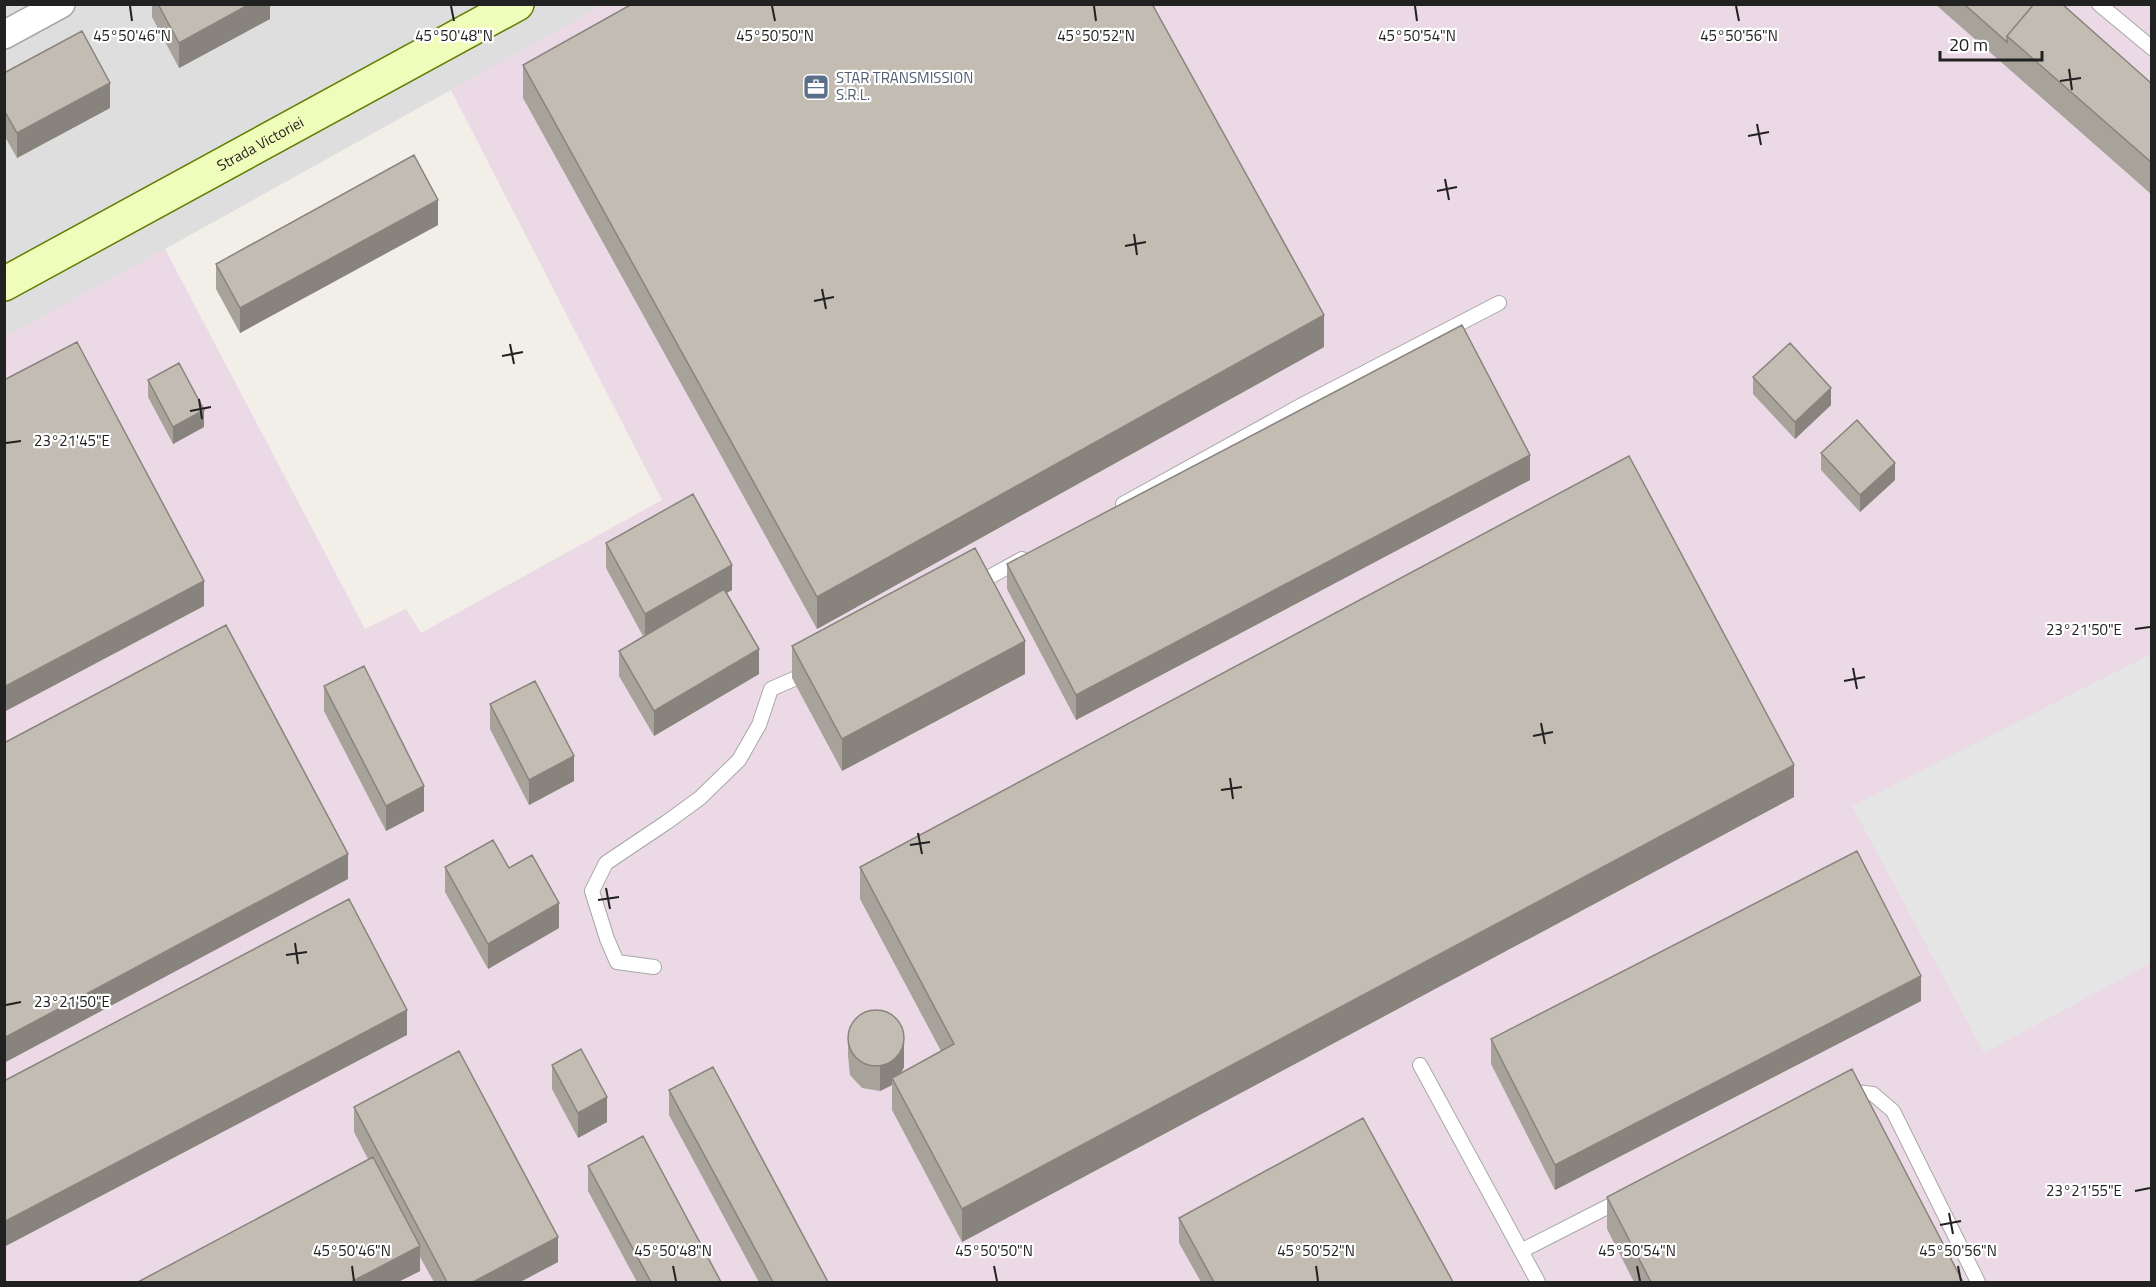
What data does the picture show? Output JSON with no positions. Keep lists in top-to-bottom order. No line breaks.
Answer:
{"streets":{"main road":["Strada Victoriei"]},"places":{"office":["STAR TRANSMISSION S.R.L."]},"scale_bar":"20 m","coordinates":["45°50'48\"N","45°50'54\"N","45°50'46\"N","45°50'50\"N","45°50'52\"N","45°50'56\"N","23°21'45\"E","23°21'50\"E","23°21'55\"E"]}
